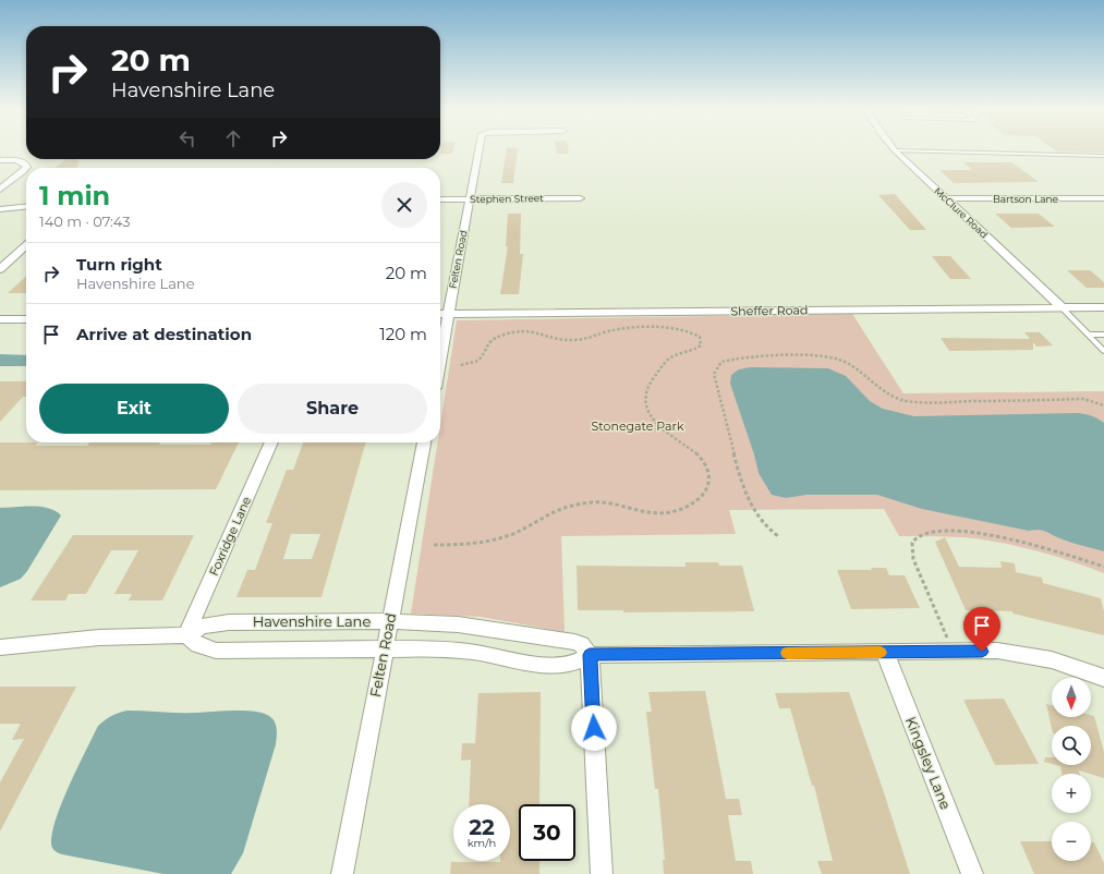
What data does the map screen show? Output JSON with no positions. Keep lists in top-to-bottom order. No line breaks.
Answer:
{"streets":{"street":["Stephen Street","Bartson Lane","McClure Road","Felten Road","Sheffer Road","Foxridge Lane","Havenshire Lane","Kingsley Lane"]},"crossings":[["Stephen Street","Felten Road"],["Bartson Lane","McClure Road"],["McClure Road","Sheffer Road"],["Felten Road","Sheffer Road"],["Felten Road","Havenshire Lane"],["Foxridge Lane","Havenshire Lane"]],"parks":["Stonegate Park"],"north":"bottom","page":{"turn":["20 m","Havenshire Lane"],"heading":["1 min","140 m · 07:43"],"list":[{"name":"Turn right","note":"Havenshire Lane","value":"20 m"},{"name":"Arrive at destination","value":"120 m"}],"buttons":["Exit","Share"],"map_buttons":["+","−"],"speed":"22 km/h","limit":"30"}}
